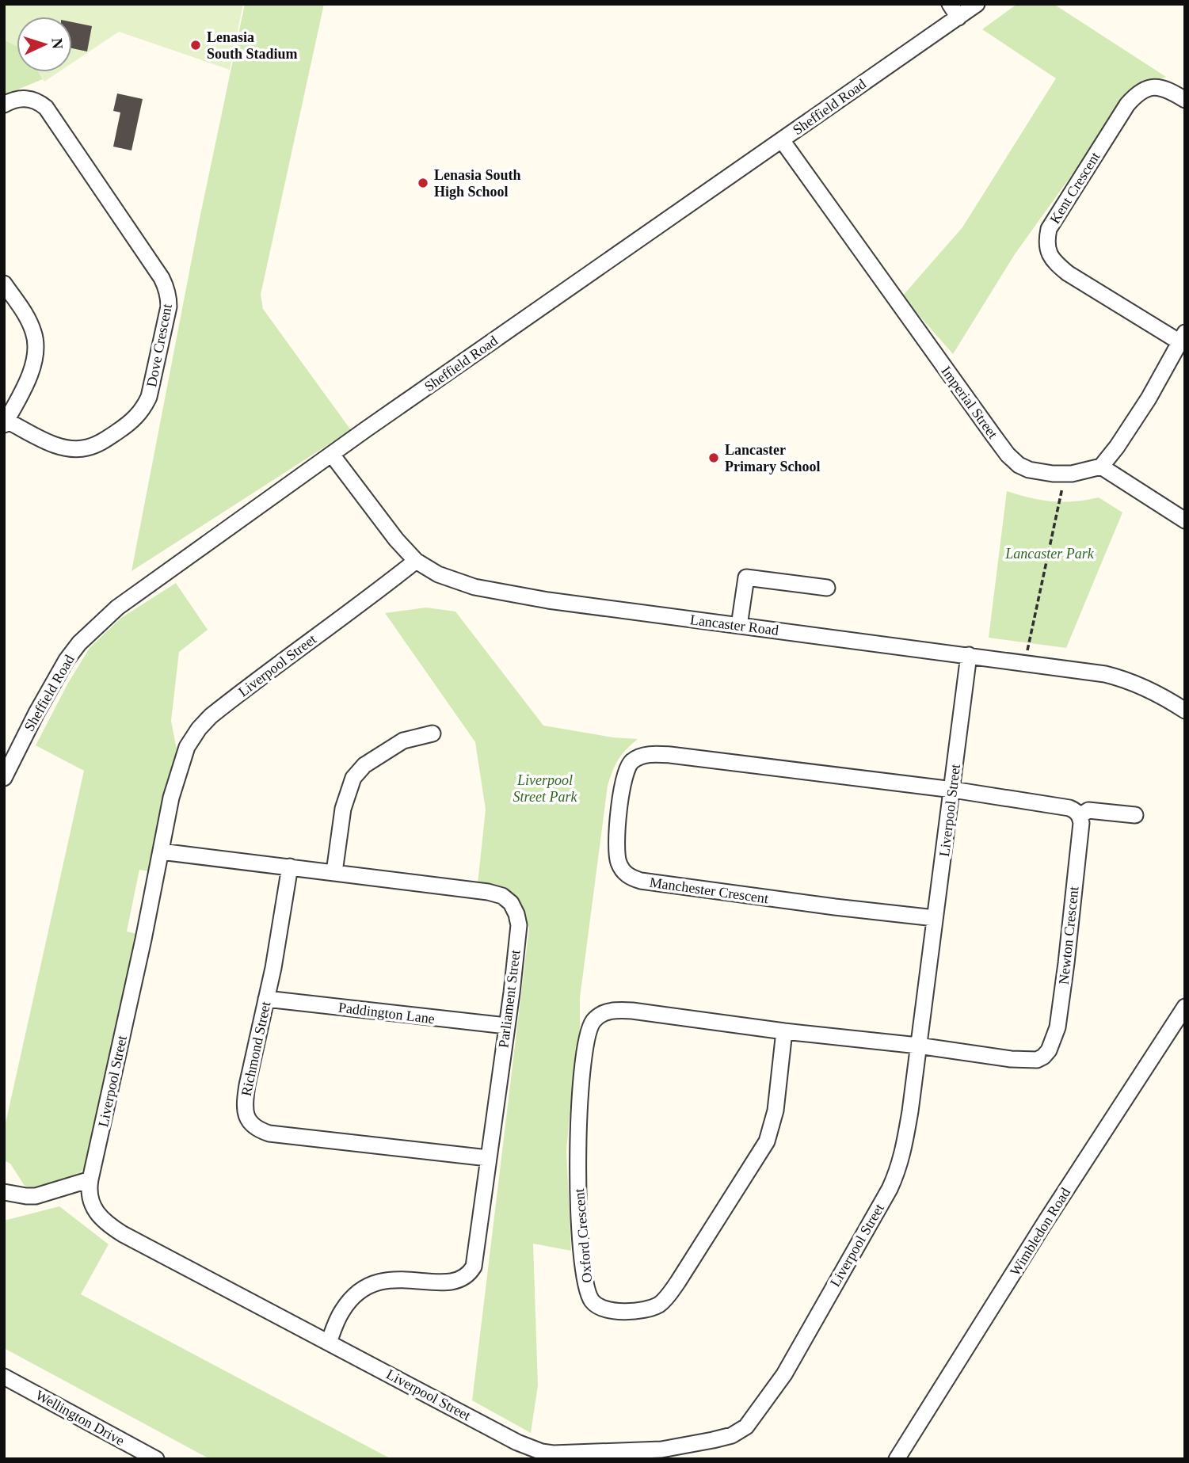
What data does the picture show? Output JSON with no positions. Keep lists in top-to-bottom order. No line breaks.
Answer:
{"streets":{"street":["Sheffield Road","Kent Crescent","Dove Crescent","Imperial Street","Lancaster Road","Liverpool Street","Manchester Crescent","Newton Crescent","Parliament Street","Paddington Lane","Richmond Street","Wimbledon Road","Oxford Crescent","Wellington Drive"]},"crossings":[["Sheffield Road","Imperial Street"],["Sheffield Road","Lancaster Road"],["Lancaster Road","Liverpool Street"],["Liverpool Street","Manchester Crescent"],["Liverpool Street","Newton Crescent"],["Liverpool Street","Parliament Street"],["Liverpool Street","Oxford Crescent"],["Newton Crescent","Oxford Crescent"],["Parliament Street","Paddington Lane"],["Parliament Street","Richmond Street"],["Paddington Lane","Richmond Street"]],"parks":["Lancaster Park","Liverpool Street Park"],"places":["Lenasia South Stadium","Lenasia South High School","Lancaster Primary School"],"north":"right"}
